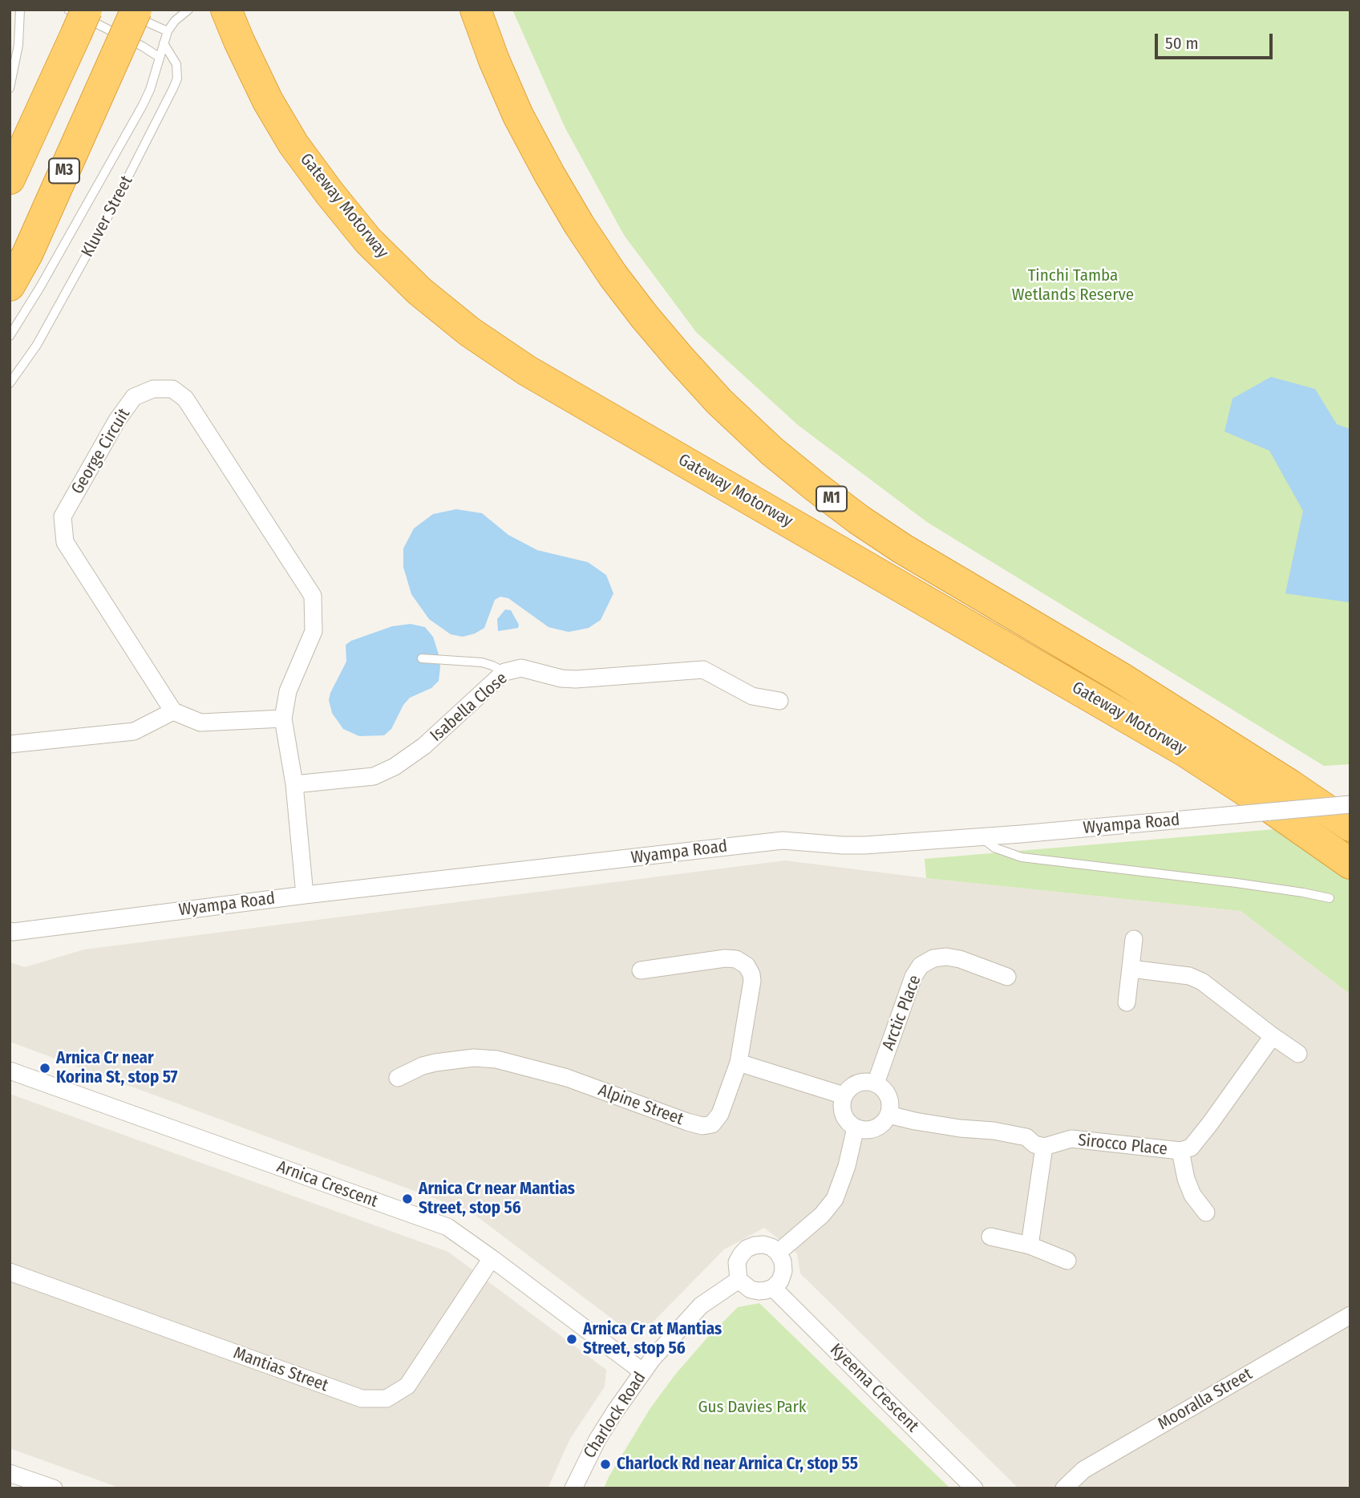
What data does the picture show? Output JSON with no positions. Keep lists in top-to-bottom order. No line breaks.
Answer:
{"streets":{"highway":["M3","Gateway Motorway","M1"],"street":["George Circuit","Isabella Close","Wyampa Road","Arctic Place","Alpine Street","Sirocco Place","Arnica Crescent","Mantias Street","Kyeema Crescent","Mooralla Street","Charlock Road"],"lane":["Kluver Street"]},"crossings":[["George Circuit","Isabella Close"],["George Circuit","Wyampa Road"],["Arnica Crescent","Mantias Street"],["Arnica Crescent","Charlock Road"],["Kyeema Crescent","Charlock Road"]],"parks":["Tinchi Tamba Wetlands Reserve","Gus Davies Park"],"places":["Arnica Cr near Korina St, stop 57","Arnica Cr near Mantias Street, stop 56","Arnica Cr at Mantias Street, stop 56","Charlock Rd near Arnica Cr, stop 55"],"scale_bar":"50 m"}
